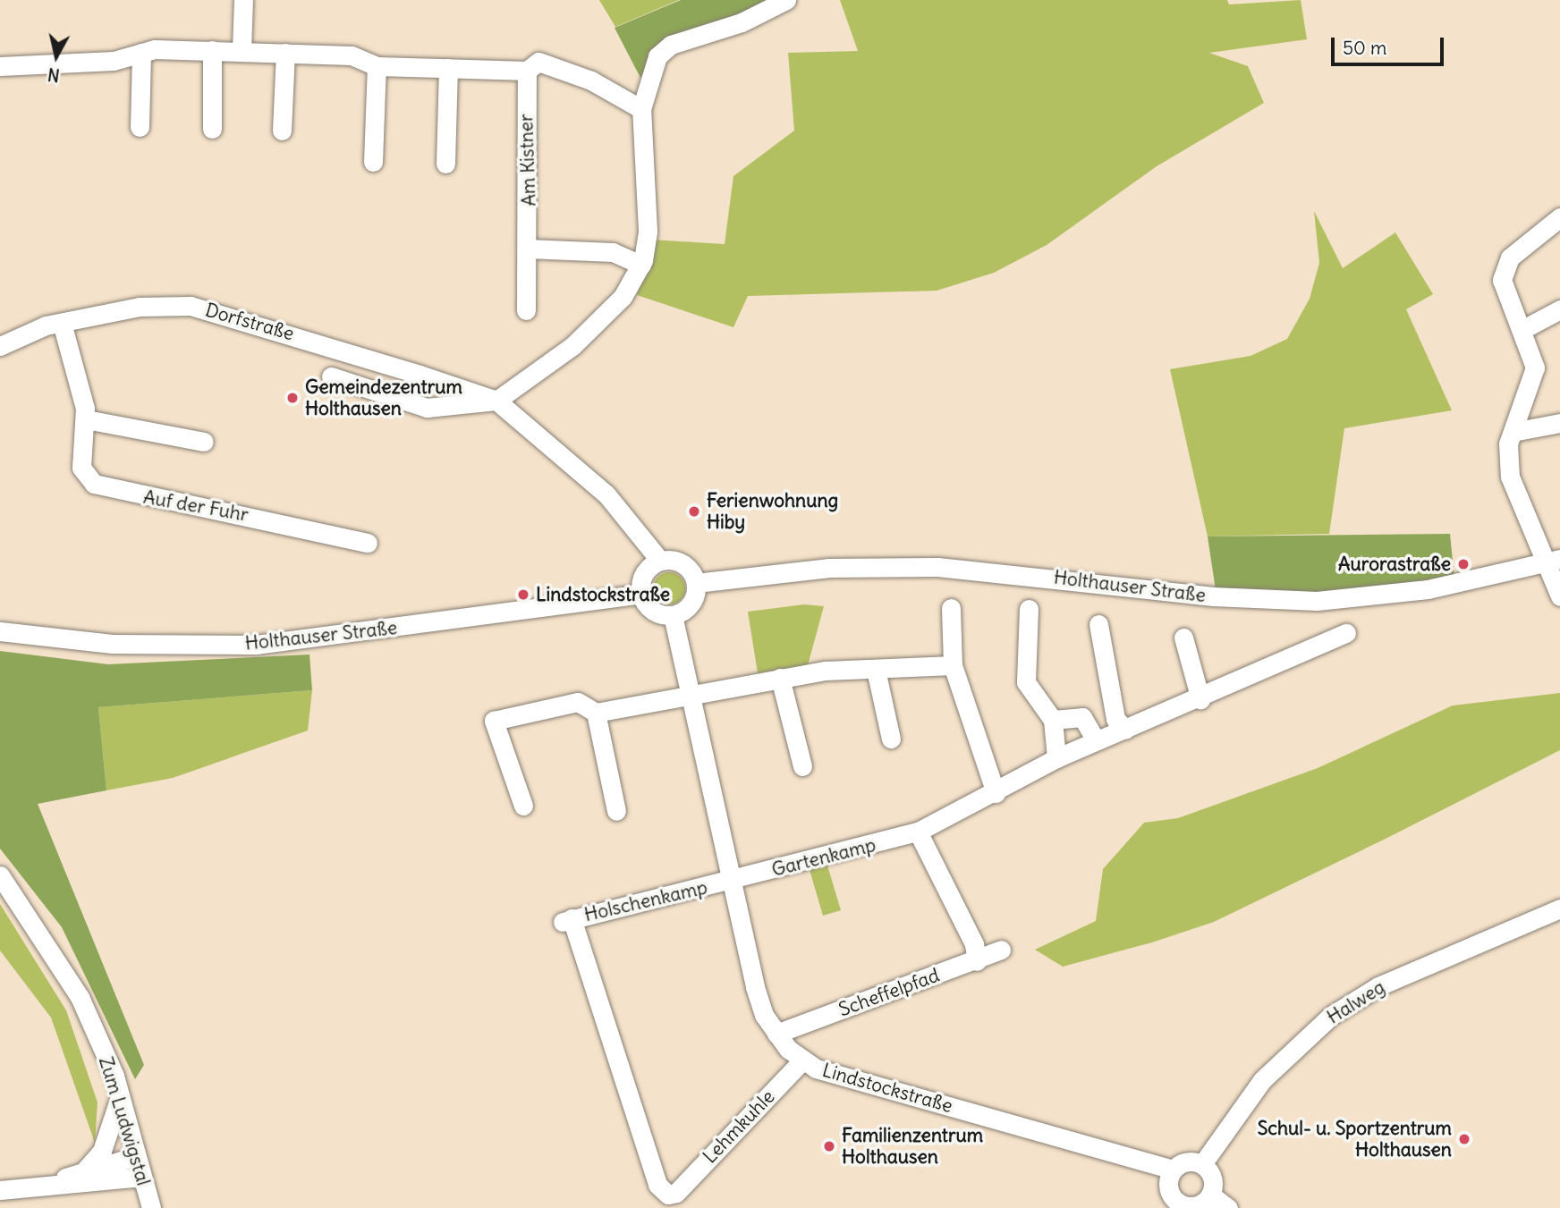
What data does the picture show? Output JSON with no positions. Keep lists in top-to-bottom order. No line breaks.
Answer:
{"streets":{"street":["Am Kistner","Dorfstraße","Auf der Fuhr","Holthauser Straße","Gartenkamp","Holschenkamp","Scheffelpfad","Halweg","Lindstockstraße","Zum Ludwigstal","Lehmkuhle"]},"crossings":[["Dorfstraße","Auf der Fuhr"],["Dorfstraße","Holthauser Straße"],["Dorfstraße","Lindstockstraße"],["Holthauser Straße","Lindstockstraße"],["Gartenkamp","Holschenkamp"],["Gartenkamp","Lindstockstraße"],["Holschenkamp","Lindstockstraße"],["Holschenkamp","Lehmkuhle"],["Scheffelpfad","Lindstockstraße"],["Halweg","Lindstockstraße"],["Lindstockstraße","Lehmkuhle"]],"places":["Gemeindezentrum Holthausen","Ferienwohnung Hiby","Aurorastraße","Lindstockstraße","Schul- u. Sportzentrum Holthausen","Familienzentrum Holthausen"],"scale_bar":"50 m","north":"bottom"}
